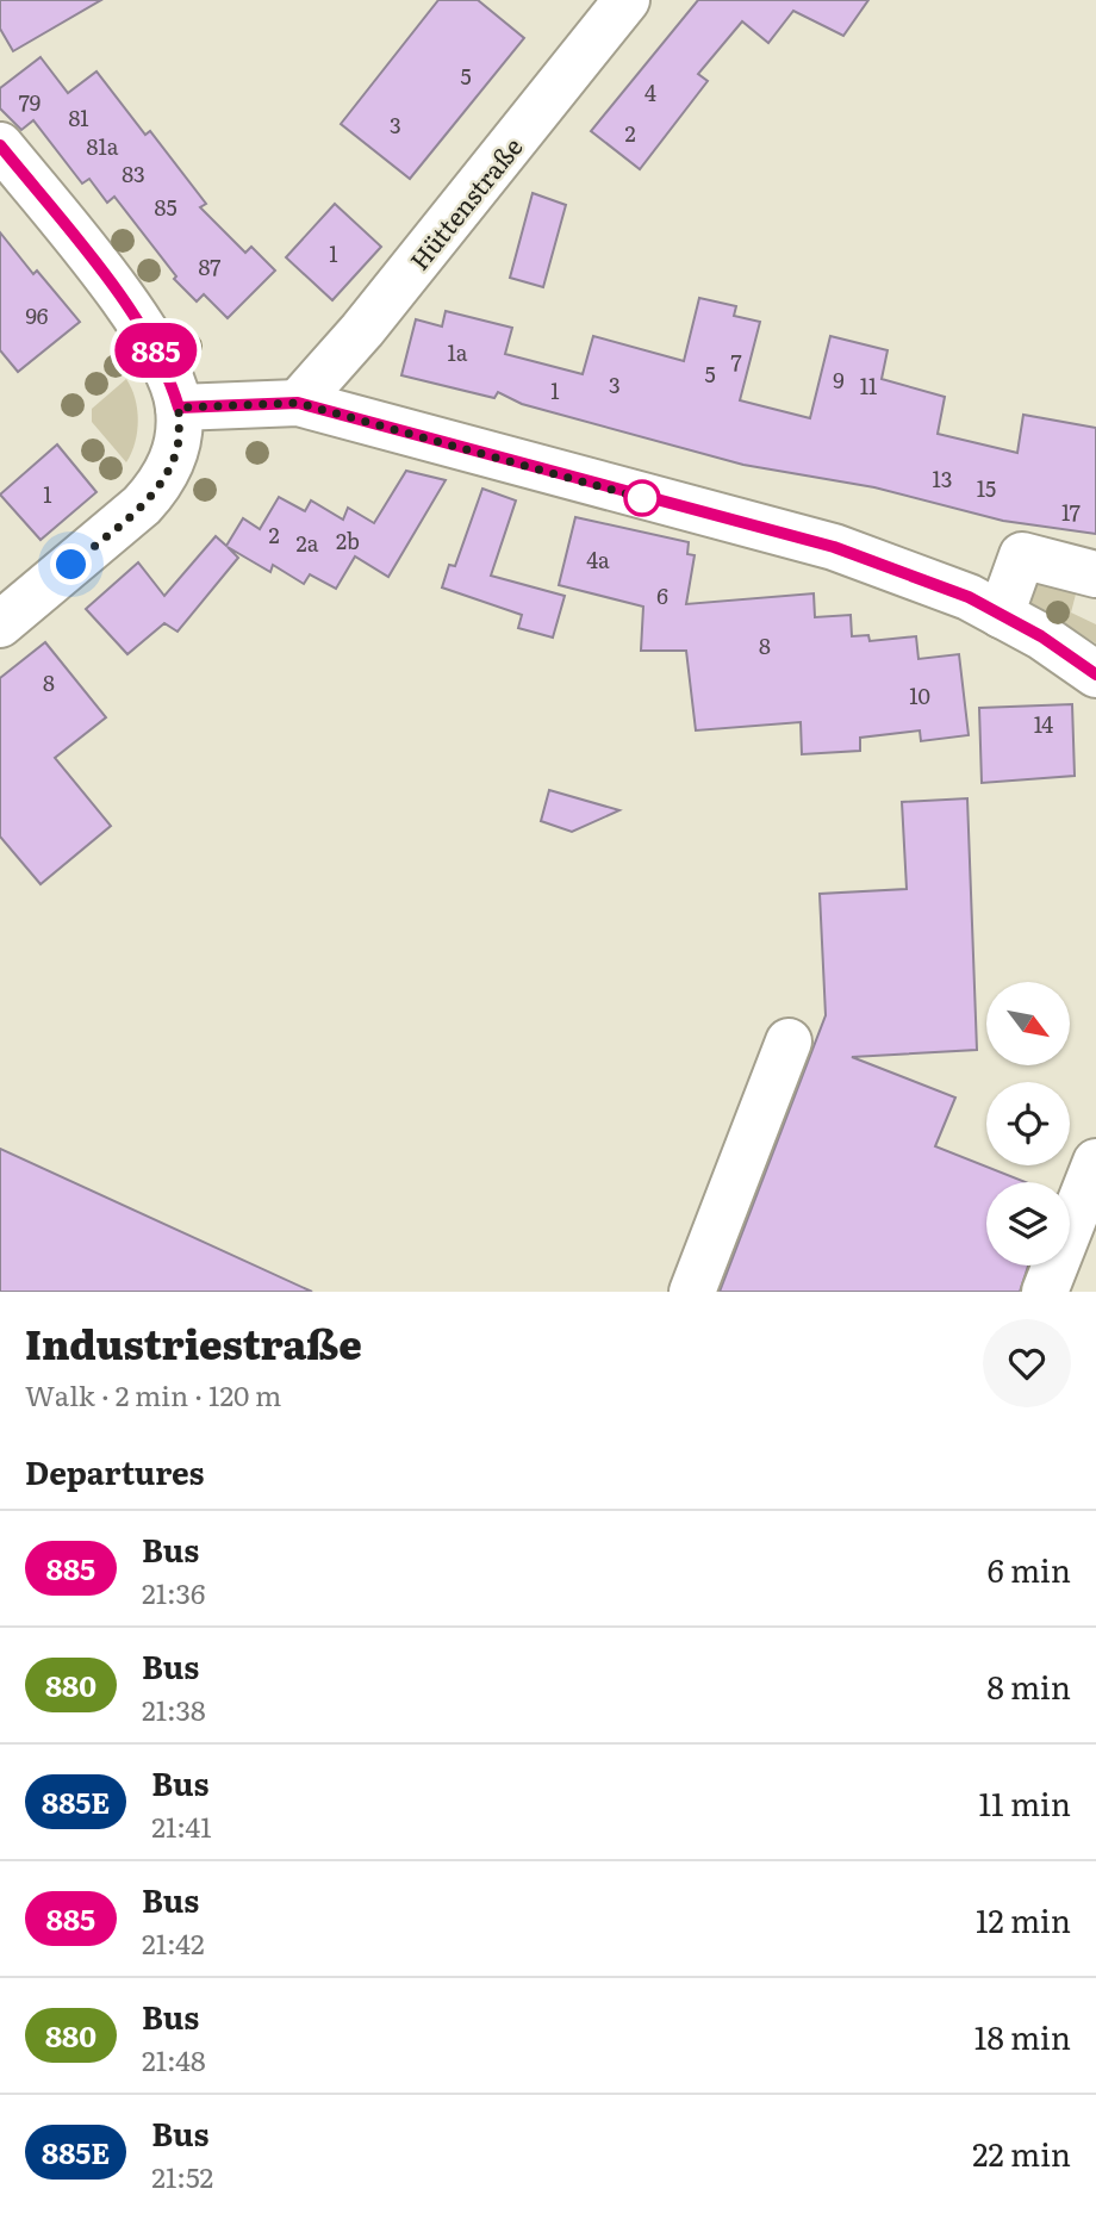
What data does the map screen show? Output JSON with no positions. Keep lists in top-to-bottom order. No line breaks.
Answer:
{"streets":{"street":["Hüttenstraße"]},"lines":["bus line 885"],"house_numbers":["5","4","79","81","3","2","81a","83","85","1","87","96","1a","7","5","9","3","11","1","13","15","1","17","2","2b","2a","4a","6","8","8","10","14"],"north":"bottom right","page":{"on_map":"885","heading":[["Industriestraße","Walk · 2 min · 120 m"],"Departures"],"list":[{"mark":"885","name":"Bus","note":"21:36","value":"6 min"},{"mark":"880","name":"Bus","note":"21:38","value":"8 min"},{"mark":"885E","name":"Bus","note":"21:41","value":"11 min"},{"mark":"885","name":"Bus","note":"21:42","value":"12 min"},{"mark":"880","name":"Bus","note":"21:48","value":"18 min"},{"mark":"885E","name":"Bus","note":"21:52","value":"22 min"}]}}
